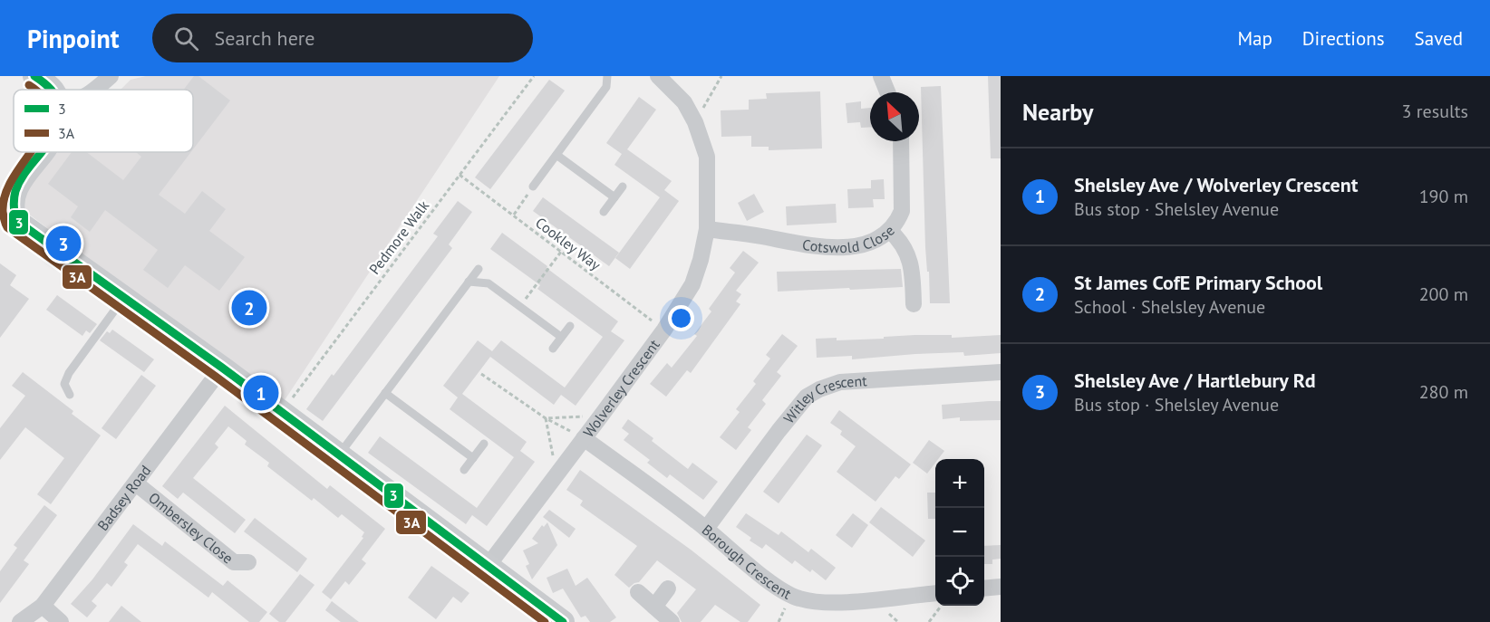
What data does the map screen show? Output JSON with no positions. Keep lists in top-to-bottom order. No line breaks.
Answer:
{"streets":{"street":["Cotswold Close","Wolverley Crescent","Witley Crescent","Badsey Road","Ombersley Close","Borough Crescent"],"path":["Pedmore Walk","Cookley Way"]},"crossings":[["Cotswold Close","Wolverley Crescent"],["Pedmore Walk","Cookley Way"],["Cookley Way","Wolverley Crescent"],["Wolverley Crescent","Borough Crescent"],["Witley Crescent","Borough Crescent"],["Badsey Road","Ombersley Close"]],"lines":["transit line 3","transit line 3A"],"legend":["3","3A"],"north":"top left","page":{"header":"Pinpoint","search":"Search here","nav":["Map","Directions","Saved"],"heading":["Nearby","3 results"],"list":[{"mark":"1","name":"Shelsley Ave / Wolverley Crescent","note":"Bus stop · Shelsley Avenue","value":"190 m"},{"mark":"2","name":"St James CofE Primary School","note":"School · Shelsley Avenue","value":"200 m"},{"mark":"3","name":"Shelsley Ave / Hartlebury Rd","note":"Bus stop · Shelsley Avenue","value":"280 m"}],"pins":["3","2","1"],"map_buttons":["+","−"]}}
